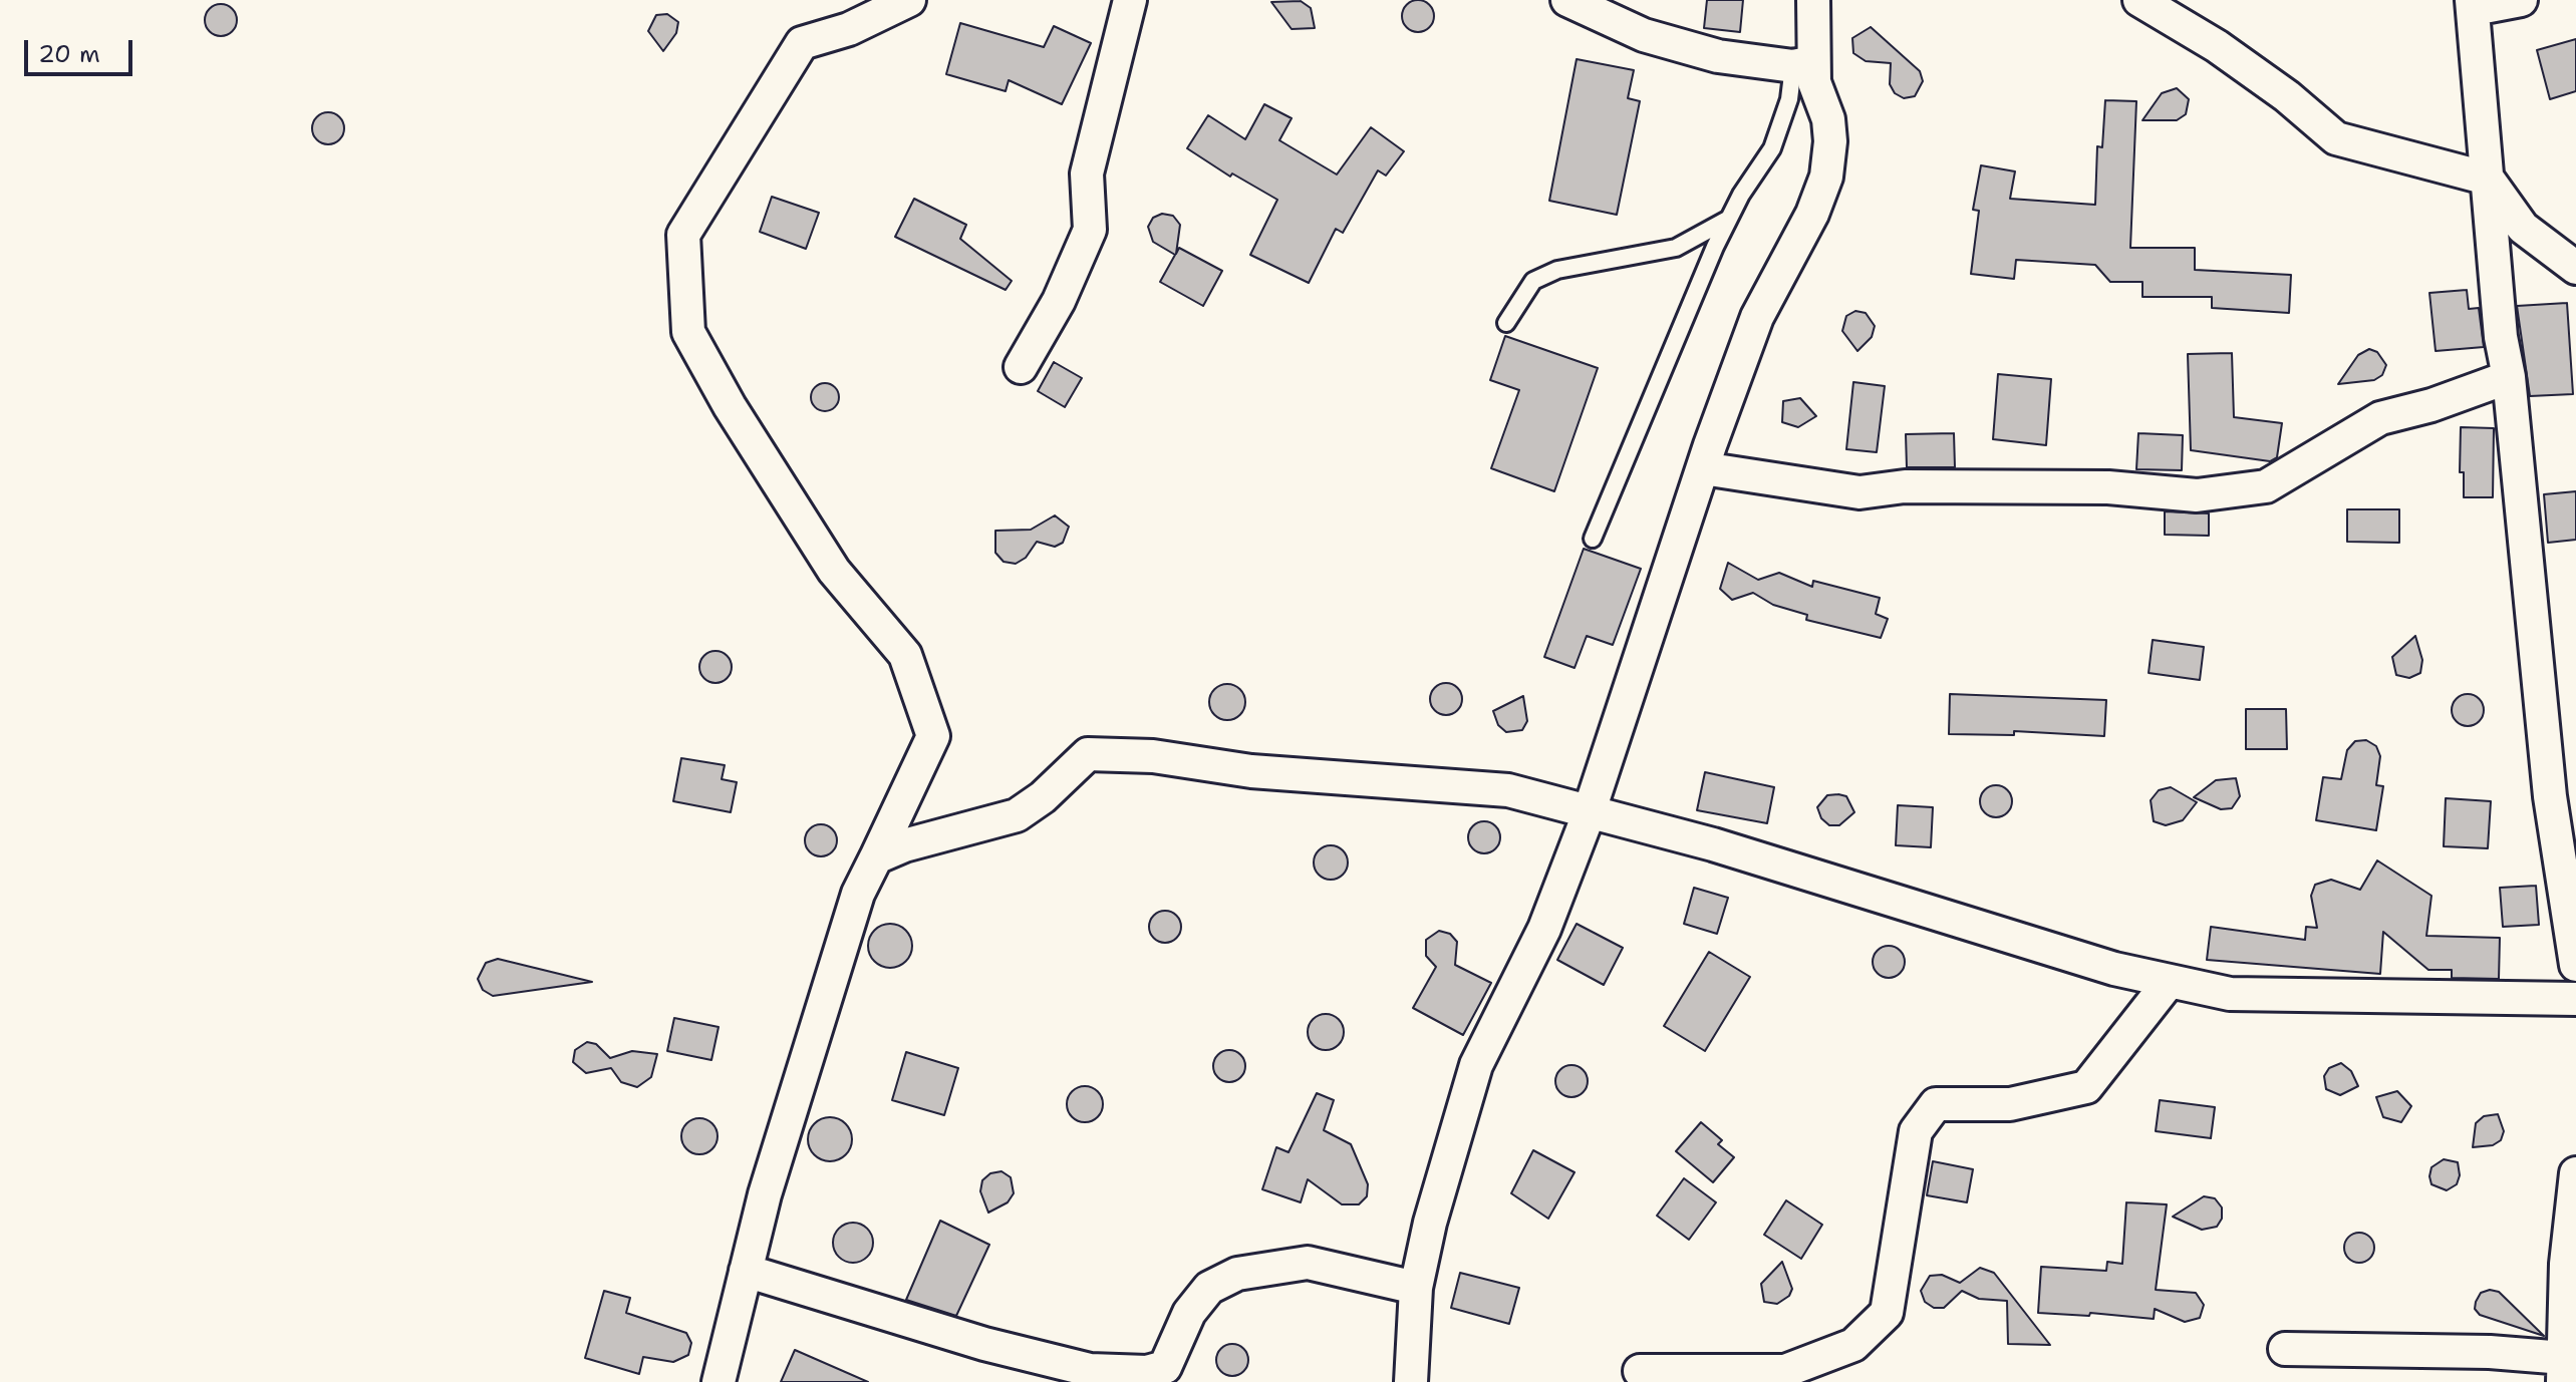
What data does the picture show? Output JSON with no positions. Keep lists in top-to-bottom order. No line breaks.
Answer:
{"scale_bar":"20 m"}
